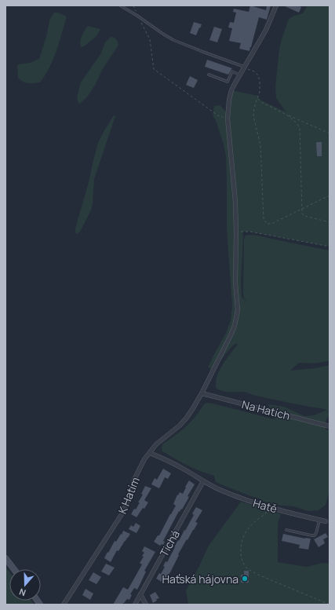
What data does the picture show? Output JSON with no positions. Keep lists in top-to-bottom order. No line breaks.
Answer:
{"streets":{"street":["Na Hatích","K Hatím","Hatě","Tichá"]},"crossings":[["Na Hatích","K Hatím"],["Hatě","Tichá"]],"places":["Haťská hájovna"],"north":"bottom"}
